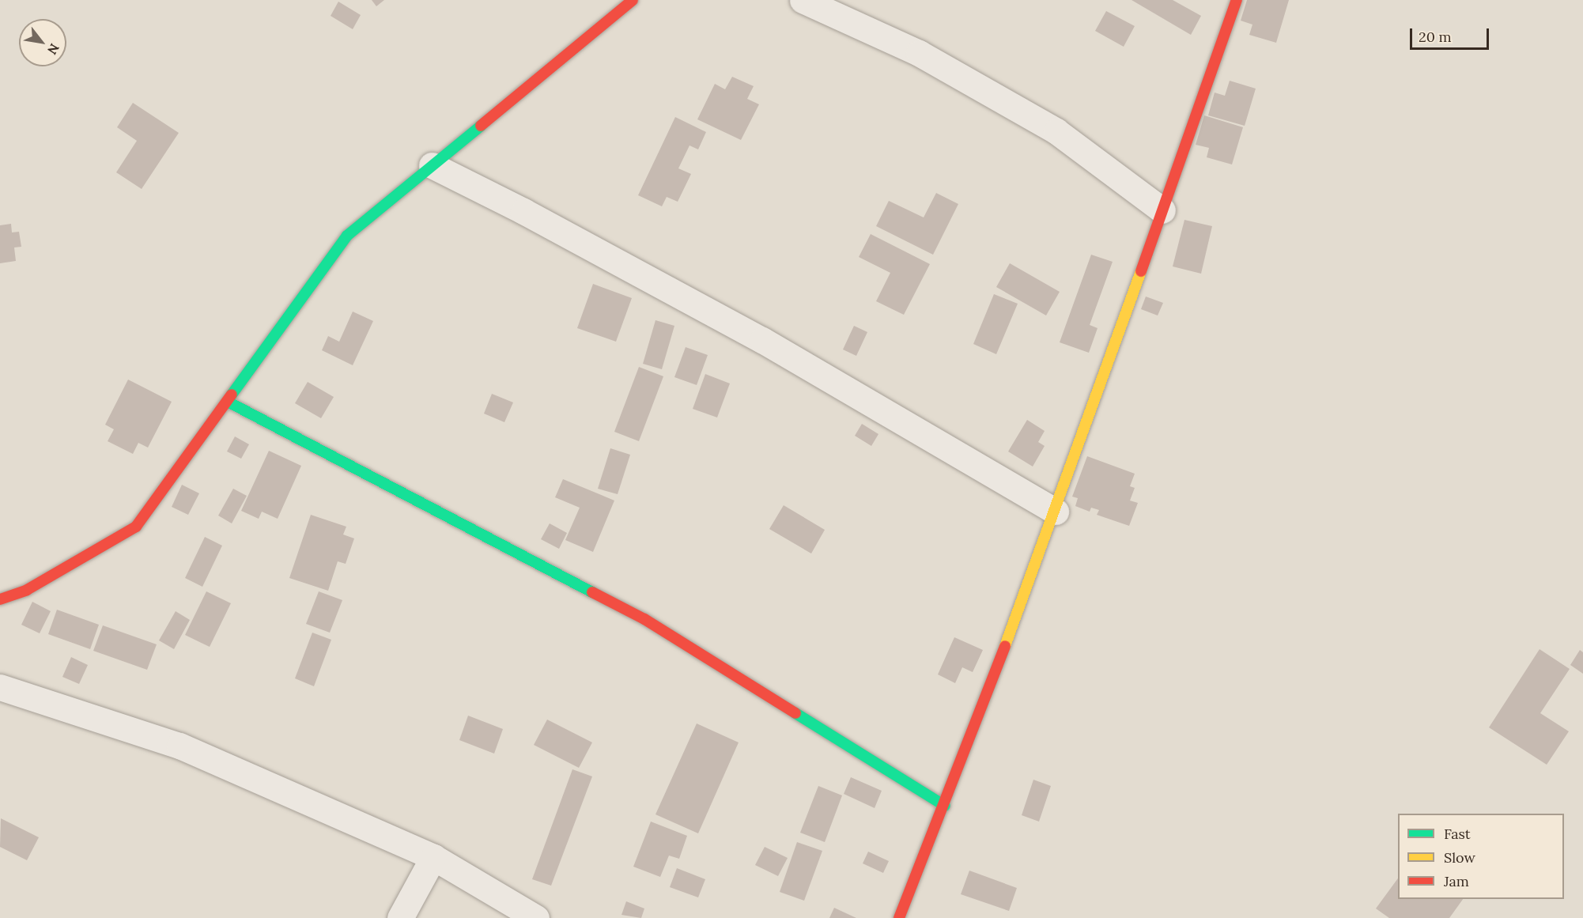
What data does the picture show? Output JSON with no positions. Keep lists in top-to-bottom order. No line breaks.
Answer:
{"legend":["Fast","Slow","Jam"],"scale_bar":"20 m","north":"bottom right"}
